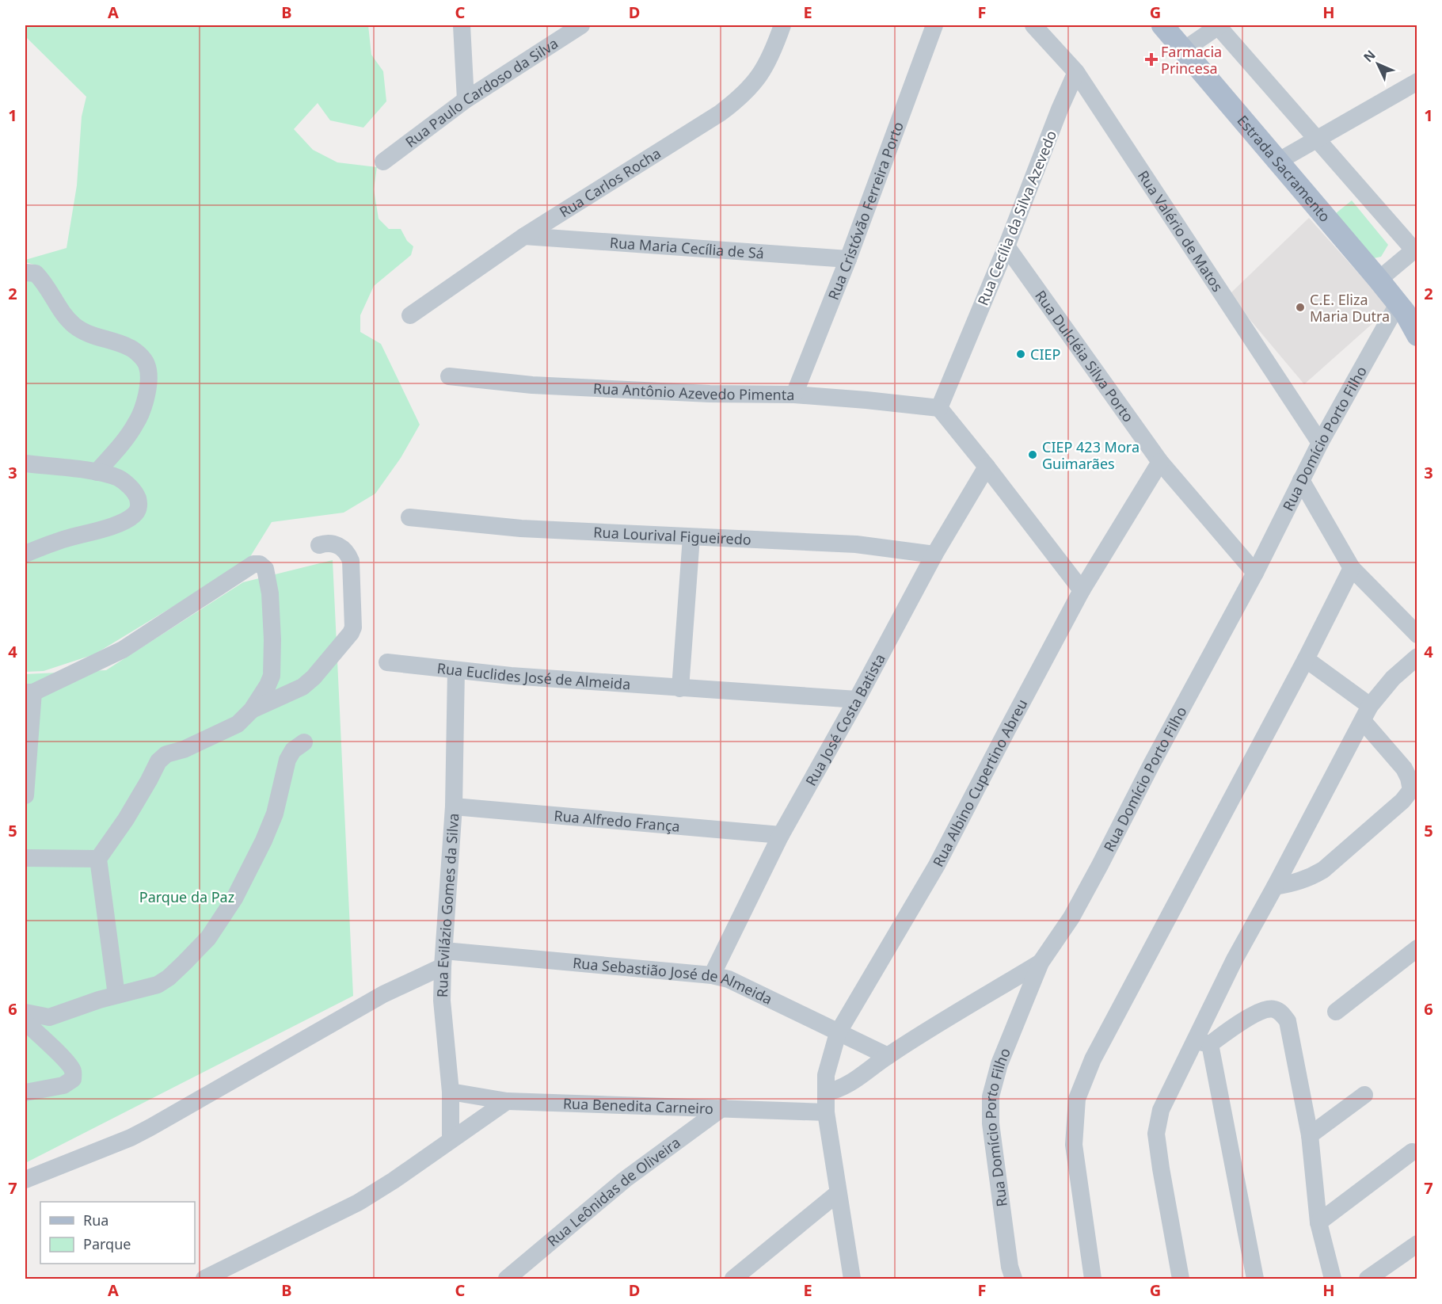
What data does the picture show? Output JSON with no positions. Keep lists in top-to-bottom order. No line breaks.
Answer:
{"streets":{"main road":["Estrada Sacramento"],"street":["Rua Paulo Cardoso da Silva","Rua Carlos Rocha","Rua Cristóvão Ferreira Porto","Rua Cecília da Silva Azevedo","Rua Valério de Matos","Rua Maria Cecília de Sá","Rua Dulcléia Silva Porto","Rua Antônio Azevedo Pimenta","Rua Domício Porto Filho","Rua Lourival Figueiredo","Rua Euclides José de Almeida","Rua José Costa Batista","Rua Albino Cupertino Abreu","Rua Alfredo França","Rua Evilázio Gomes da Silva","Rua Sebastião José de Almeida","Rua Benedita Carneiro","Rua Leônidas de Oliveira"]},"crossings":[["Estrada Sacramento","Rua Domício Porto Filho"],["Rua Carlos Rocha","Rua Maria Cecília de Sá"],["Rua Cristóvão Ferreira Porto","Rua Maria Cecília de Sá"],["Rua Cristóvão Ferreira Porto","Rua Antônio Azevedo Pimenta"],["Rua Cecília da Silva Azevedo","Rua Valério de Matos"],["Rua Cecília da Silva Azevedo","Rua Dulcléia Silva Porto"],["Rua Cecília da Silva Azevedo","Rua Antônio Azevedo Pimenta"],["Rua Valério de Matos","Rua Domício Porto Filho"],["Rua Dulcléia Silva Porto","Rua Domício Porto Filho"],["Rua Dulcléia Silva Porto","Rua Albino Cupertino Abreu"],["Rua Lourival Figueiredo","Rua José Costa Batista"],["Rua Euclides José de Almeida","Rua José Costa Batista"],["Rua Euclides José de Almeida","Rua Evilázio Gomes da Silva"],["Rua José Costa Batista","Rua Alfredo França"],["Rua José Costa Batista","Rua Sebastião José de Almeida"],["Rua Albino Cupertino Abreu","Rua Sebastião José de Almeida"],["Rua Albino Cupertino Abreu","Rua Benedita Carneiro"],["Rua Alfredo França","Rua Evilázio Gomes da Silva"],["Rua Evilázio Gomes da Silva","Rua Sebastião José de Almeida"],["Rua Evilázio Gomes da Silva","Rua Benedita Carneiro"],["Rua Benedita Carneiro","Rua Leônidas de Oliveira"]],"parks":["Parque da Paz"],"places":{"health":["Farmacia Princesa"],"other":["C.E. Eliza Maria Dutra","CIEP","CIEP 423 Mora Guimarães"]},"legend":["Rua","Parque"],"north":"top left","grid":{"columns":["A","B","C","D","E","F","G","H"],"rows":["1","2","3","4","5","6","7"]}}
